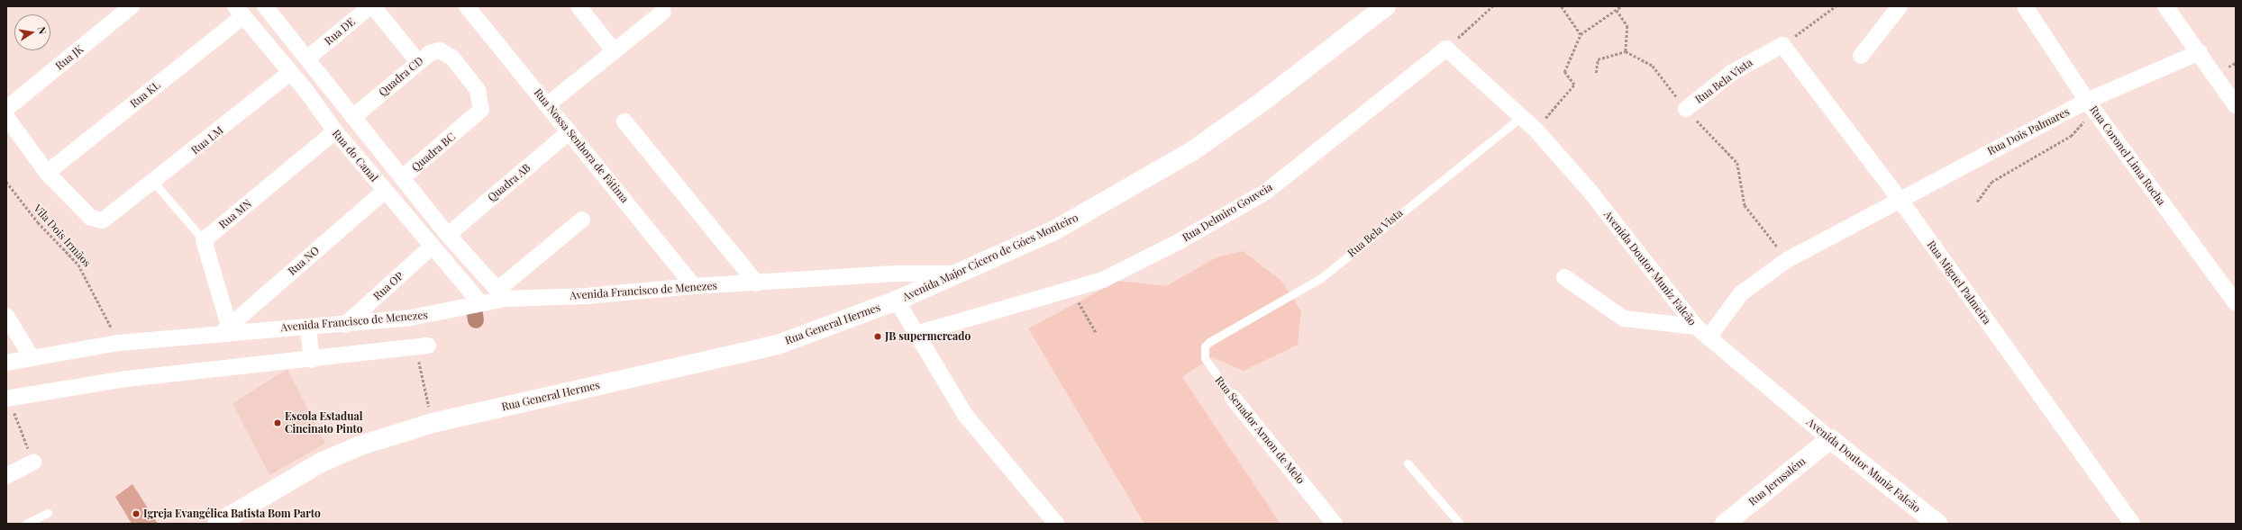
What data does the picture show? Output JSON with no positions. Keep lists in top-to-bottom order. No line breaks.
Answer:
{"streets":{"street":["Rua DE","Rua JK","Quadra CD","Rua Bela Vista","Rua KL","Rua Dois Palmares","Rua LM","Rua Nossa Senhora de Fátima","Quadra BC","Rua do Canal","Rua Coronel Lima Rocha","Quadra AB","Rua Delmiro Gouveia","Rua MN","Avenida Major Cícero de Góes Monteiro","Rua NO","Avenida Doutor Muniz Falcão","Rua Miguel Palmeira","Rua OP","Avenida Francisco de Menezes","Rua General Hermes","Rua Senador Arnon de Melo","Rua Jerusalém"],"path":["Vila Dois Irmãos"]},"crossings":[["Quadra CD","Quadra BC"],["Rua Bela Vista","Avenida Doutor Muniz Falcão"],["Rua Bela Vista","Rua Miguel Palmeira"],["Rua Bela Vista","Rua Senador Arnon de Melo"],["Rua KL","Rua LM"],["Rua KL","Rua do Canal"],["Rua Dois Palmares","Rua Coronel Lima Rocha"],["Rua Dois Palmares","Avenida Doutor Muniz Falcão"],["Rua Dois Palmares","Rua Miguel Palmeira"],["Rua LM","Rua do Canal"],["Rua Nossa Senhora de Fátima","Quadra AB"],["Rua Nossa Senhora de Fátima","Avenida Francisco de Menezes"],["Rua do Canal","Rua MN"],["Rua do Canal","Rua NO"],["Rua do Canal","Rua OP"],["Rua do Canal","Avenida Francisco de Menezes"],["Rua Delmiro Gouveia","Avenida Doutor Muniz Falcão"],["Vila Dois Irmãos","Avenida Francisco de Menezes"],["Avenida Major Cícero de Góes Monteiro","Avenida Francisco de Menezes"],["Avenida Major Cícero de Góes Monteiro","Rua General Hermes"],["Rua NO","Avenida Francisco de Menezes"],["Avenida Doutor Muniz Falcão","Rua Jerusalém"],["Rua OP","Avenida Francisco de Menezes"]],"places":["JB supermercado","Escola Estadual Cincinato Pinto","Igreja Evangélica Batista Bom Parto"],"north":"right"}
